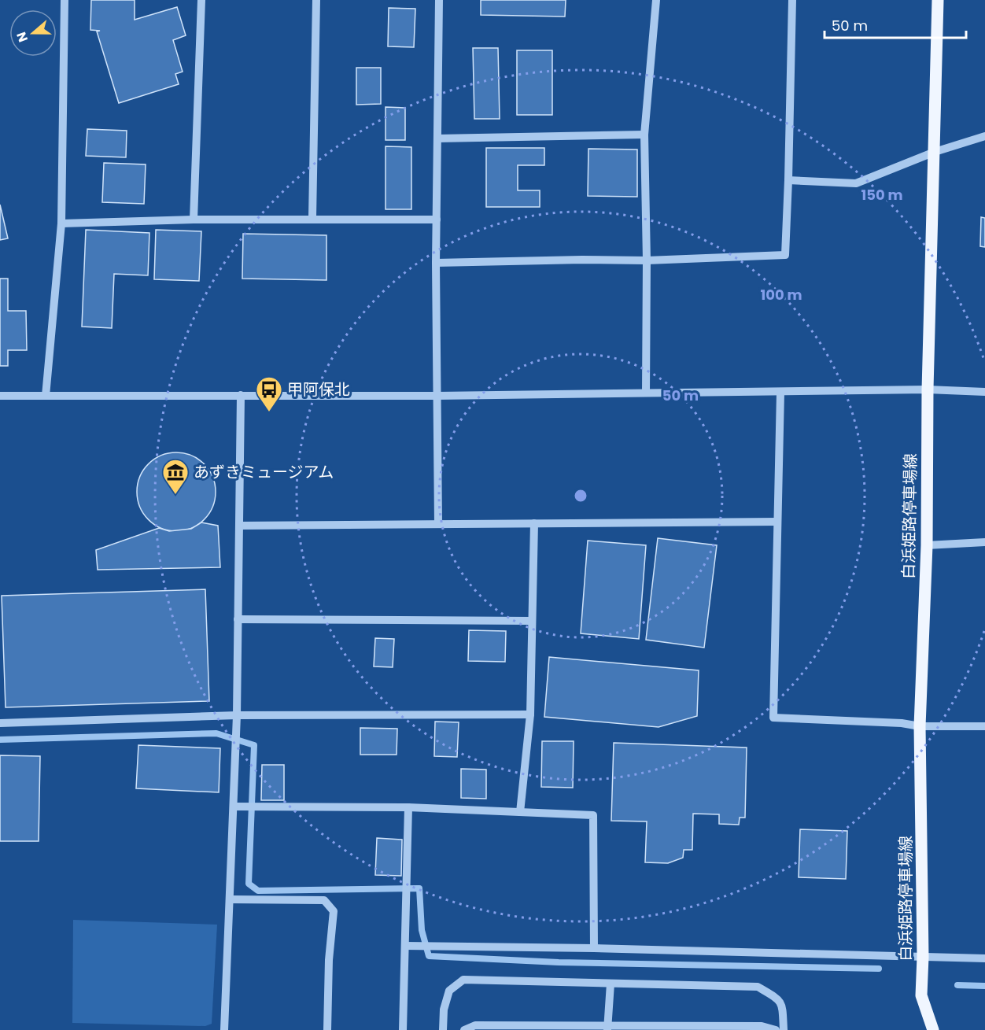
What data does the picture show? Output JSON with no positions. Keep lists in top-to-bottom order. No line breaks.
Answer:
{"streets":{"main road":["白浜姫路停車場線"]},"places":{"bus stop":["甲阿保北"],"museum":["あずきミュージアム"]},"scale_bar":"50 m","north":"left","rings":["150 m","100 m","50 m"]}
